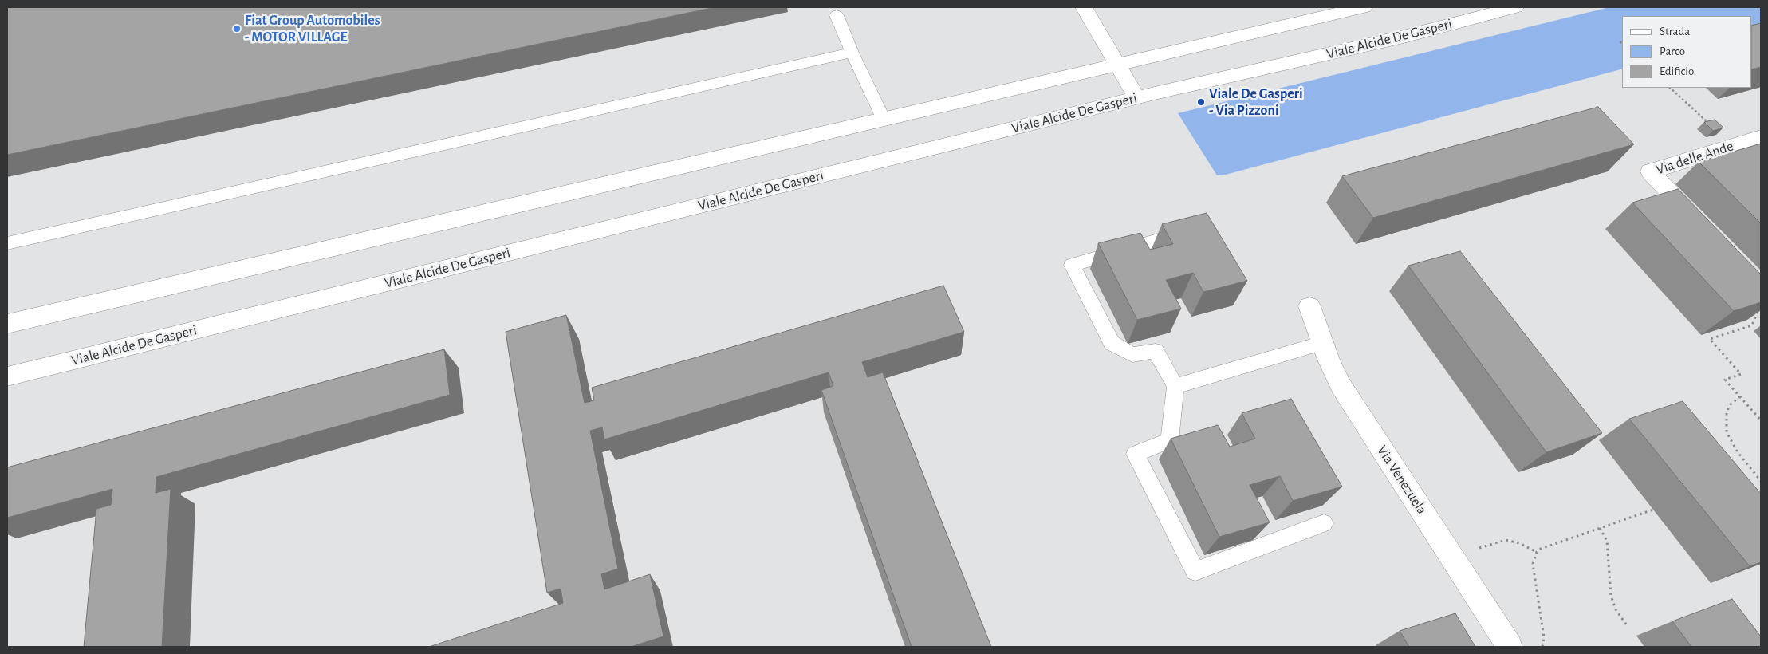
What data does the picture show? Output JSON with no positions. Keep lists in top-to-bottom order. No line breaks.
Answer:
{"streets":{"main road":["Viale Alcide De Gasperi","Via delle Ande","Via Venezuela"]},"places":["Fiat Group Automobiles - MOTOR VILLAGE","Viale De Gasperi - Via Pizzoni"],"legend":["Strada","Parco","Edificio"]}
